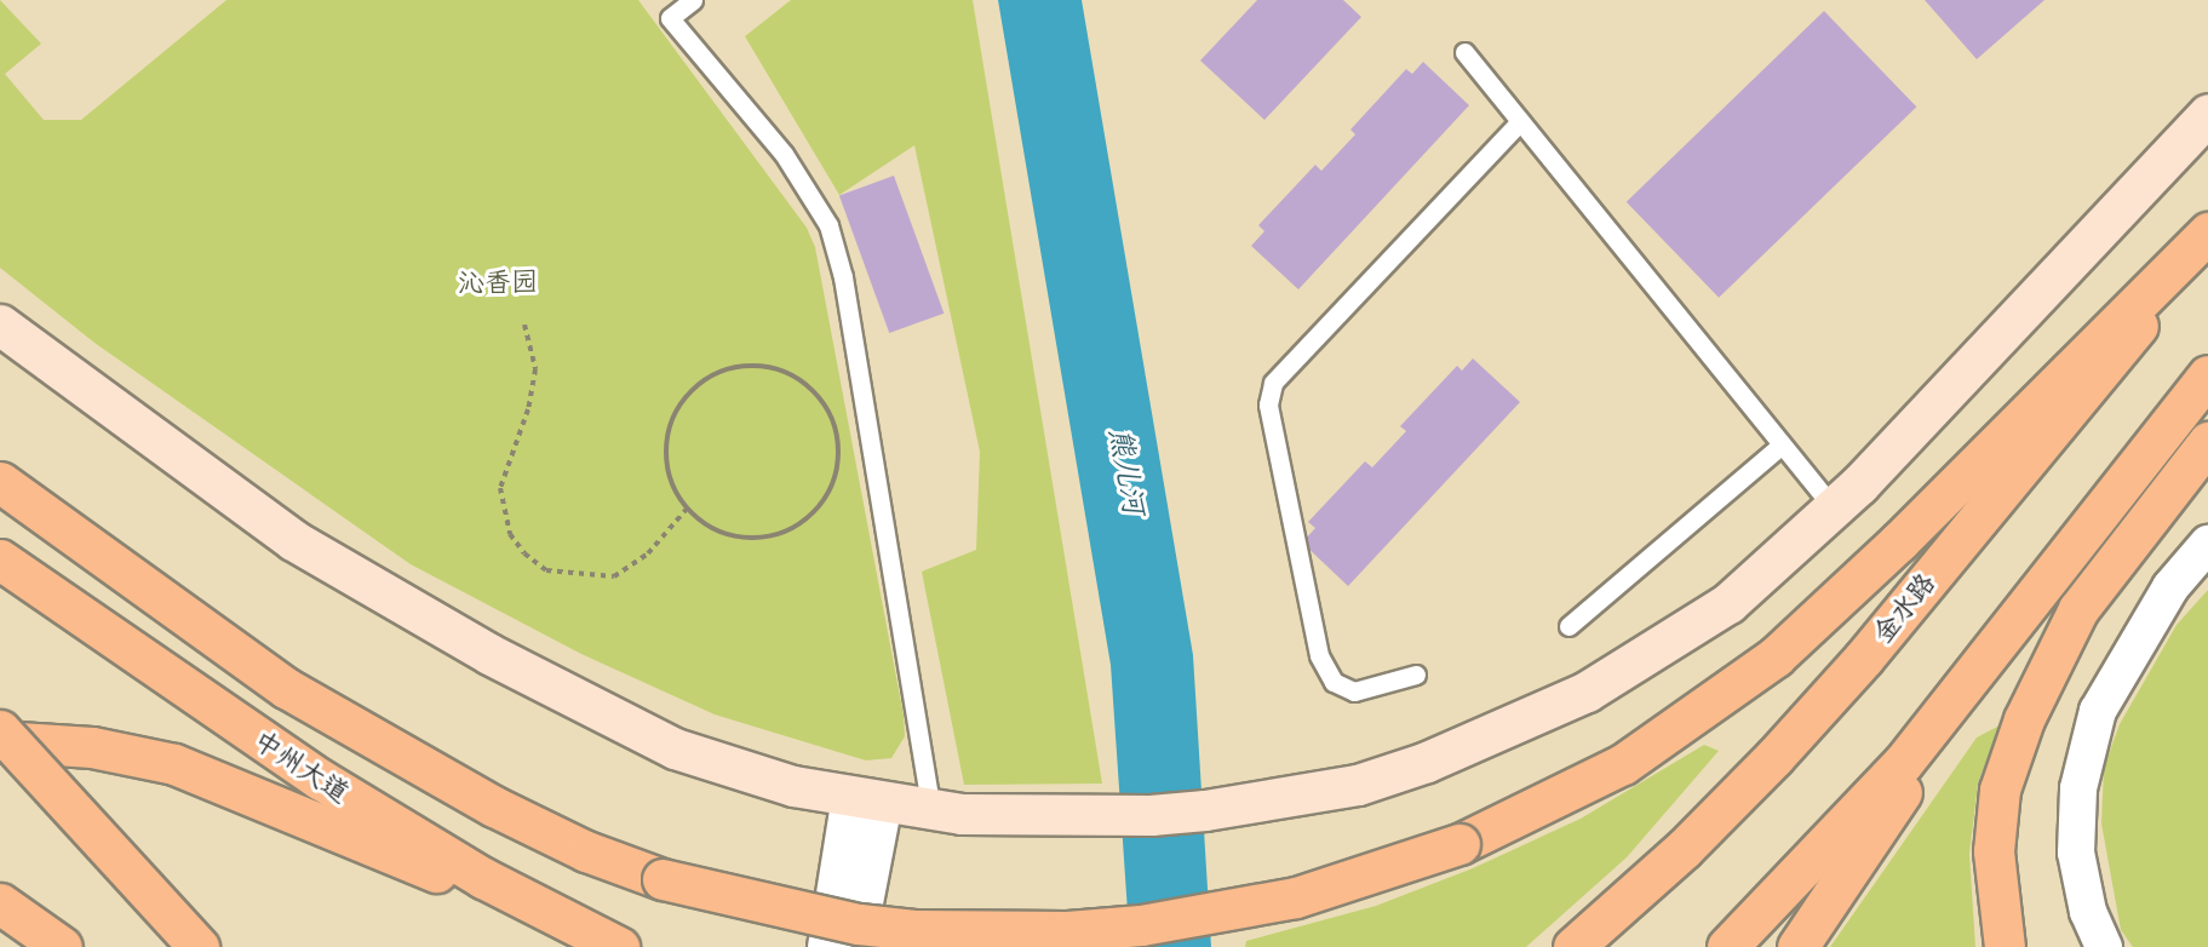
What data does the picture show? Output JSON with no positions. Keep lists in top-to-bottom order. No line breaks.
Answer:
{"streets":{"main road":["金水路","中州大道"]},"water":["熊儿河"],"parks":["沁香园"]}
